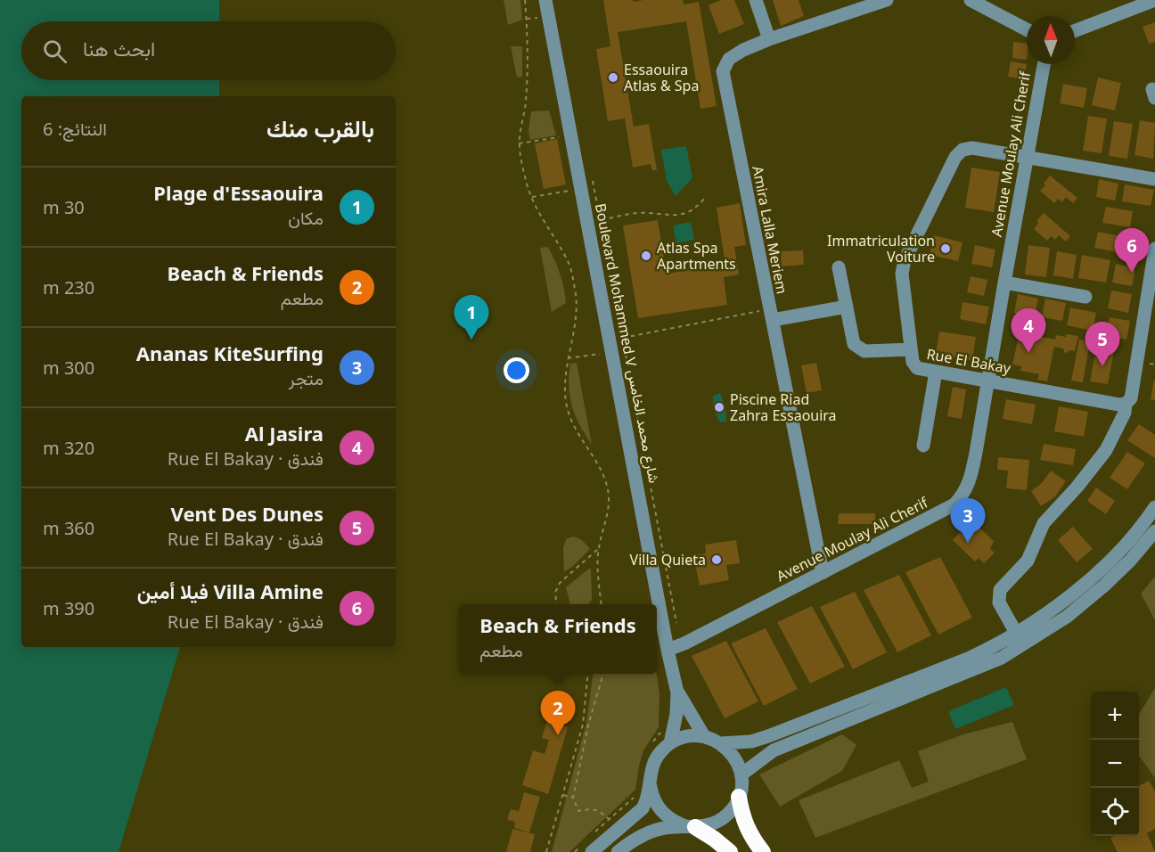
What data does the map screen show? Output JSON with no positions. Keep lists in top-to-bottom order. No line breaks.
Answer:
{"streets":{"street":["Avenue Moulay Ali Cherif","Amira Lalla Meriem","Boulevard Mohammed V شارع محمد الخامس","Rue El Bakay"]},"crossings":[["Avenue Moulay Ali Cherif","Amira Lalla Meriem"],["Avenue Moulay Ali Cherif","Boulevard Mohammed V شارع محمد الخامس"],["Avenue Moulay Ali Cherif","Rue El Bakay"]],"places":["Essaouira Atlas & Spa","Immatriculation Voiture","Atlas Spa Apartments","Piscine Riad Zahra Essaouira","Villa Quieta"],"north":"top","page":{"search":"ابحث هنا","heading":["بالقرب منك","النتائج: 6"],"list":[{"mark":"1","name":"Plage d'Essaouira","note":"مكان","value":"30 m"},{"mark":"2","name":"Beach & Friends","note":"مطعم","value":"230 m"},{"mark":"3","name":"Ananas KiteSurfing","note":"متجر","value":"300 m"},{"mark":"4","name":"Al Jasira","note":"فندق · Rue El Bakay","value":"320 m"},{"mark":"5","name":"Vent Des Dunes","note":"فندق · Rue El Bakay","value":"360 m"},{"mark":"6","name":"Villa Amine فيلا أمين","note":"فندق · Rue El Bakay","value":"390 m"}],"pins":["6","1","4","5","3","2"],"popup":["Beach & Friends","مطعم"],"map_buttons":["+","−"]}}
